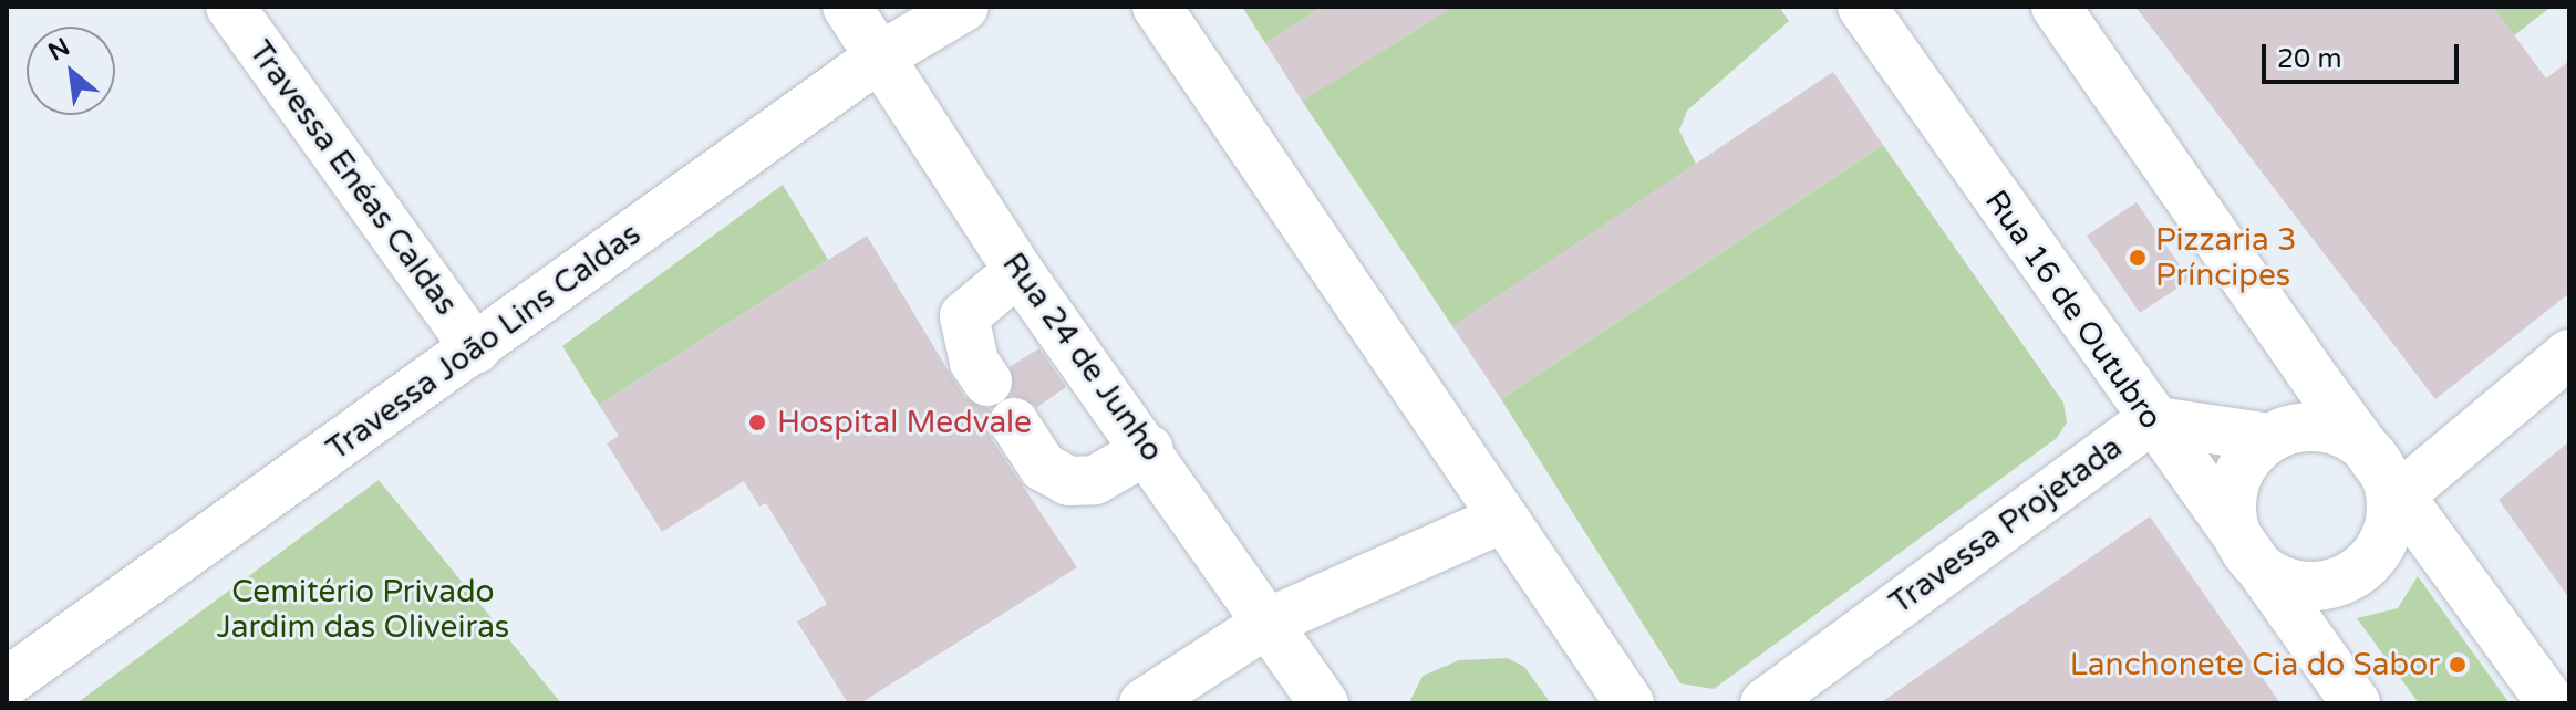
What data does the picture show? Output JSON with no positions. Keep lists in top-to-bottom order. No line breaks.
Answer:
{"streets":{"street":["Travessa Enéas Caldas","Rua 16 de Outubro","Travessa João Lins Caldas","Rua 24 de Junho","Travessa Projetada"]},"crossings":[["Travessa Enéas Caldas","Travessa João Lins Caldas"],["Rua 16 de Outubro","Travessa Projetada"],["Travessa João Lins Caldas","Rua 24 de Junho"]],"parks":["Cemitério Privado Jardim das Oliveiras"],"places":["Pizzaria 3 Príncipes","Hospital Medvale","Lanchonete Cia do Sabor"],"scale_bar":"20 m","north":"top left"}
